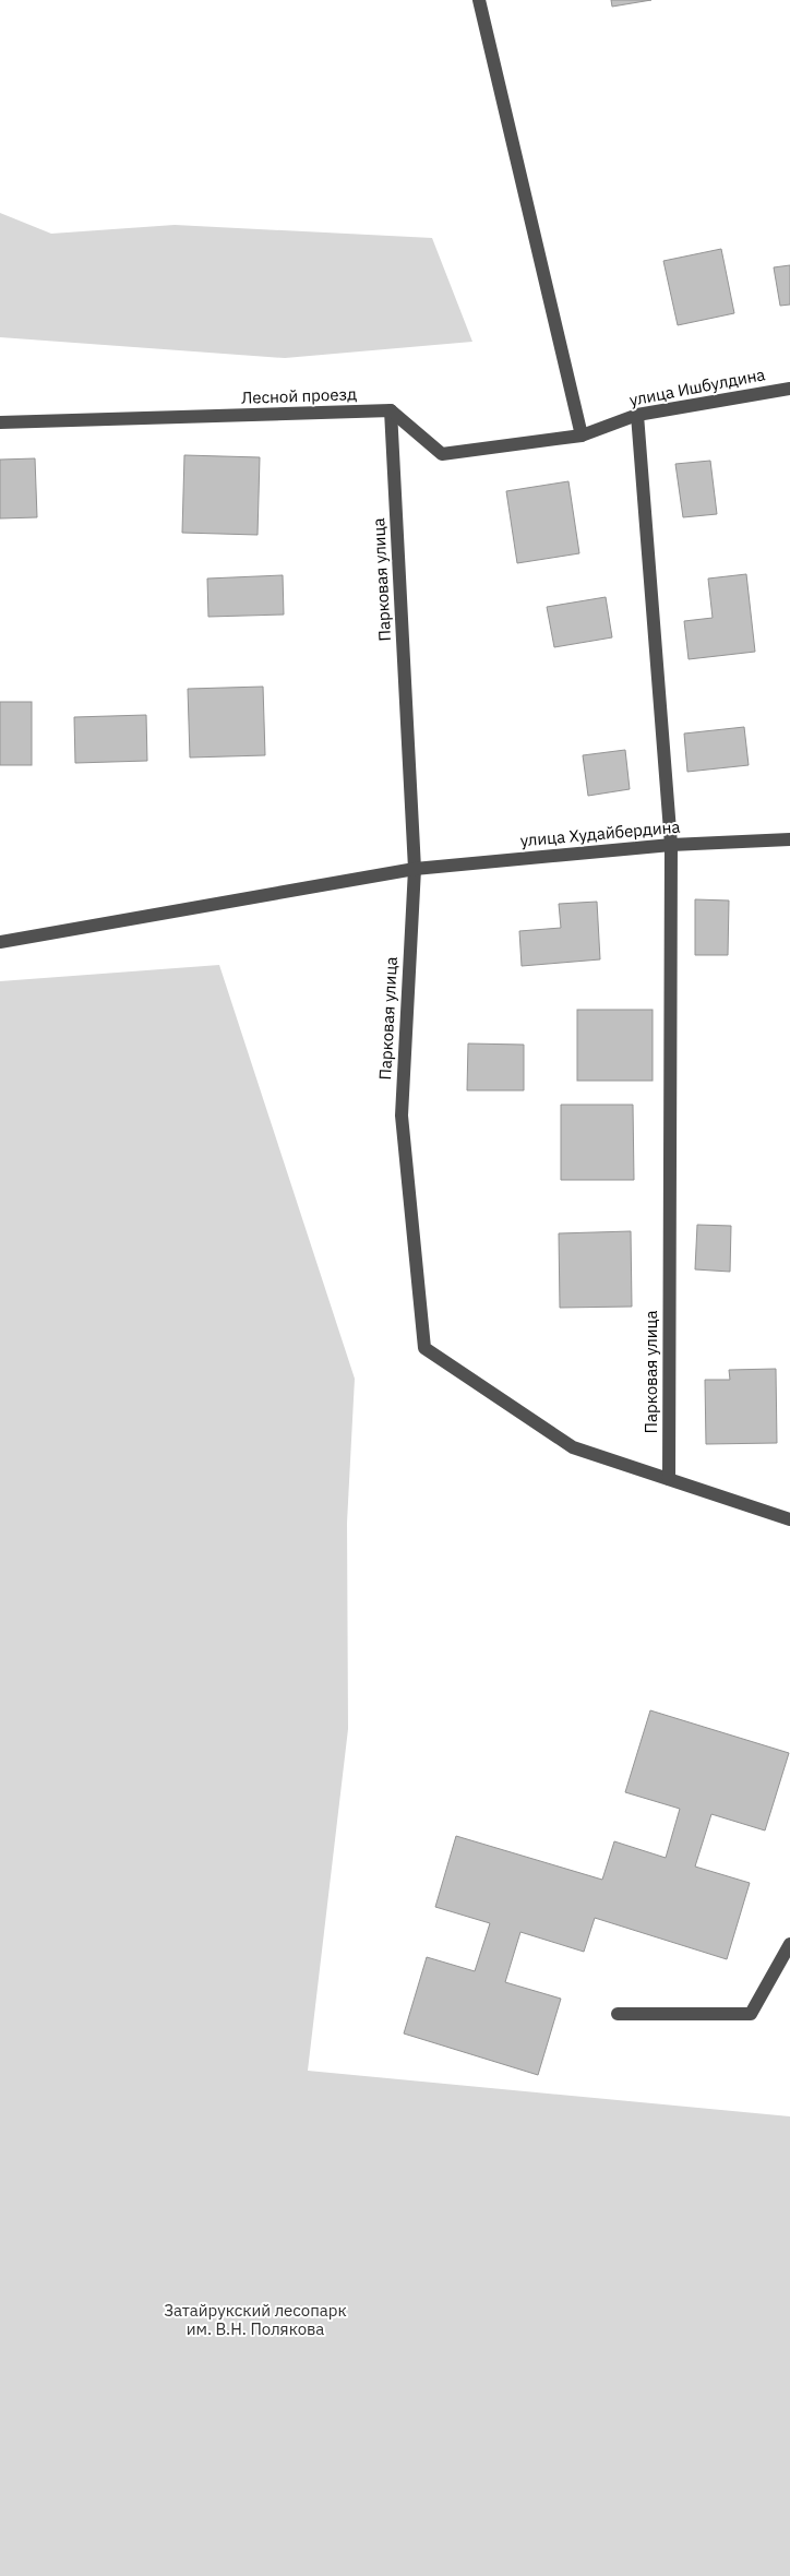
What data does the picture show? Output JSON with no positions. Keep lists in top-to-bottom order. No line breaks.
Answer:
{"streets":{"street":["улица Ишбулдина","Лесной проезд","Парковая улица","улица Худайбердина"]},"crossings":[["улица Ишбулдина","Парковая улица"],["Лесной проезд","Парковая улица"],["Парковая улица","улица Худайбердина"]],"parks":["Затайрукский лесопарк им. В.Н. Полякова"]}
